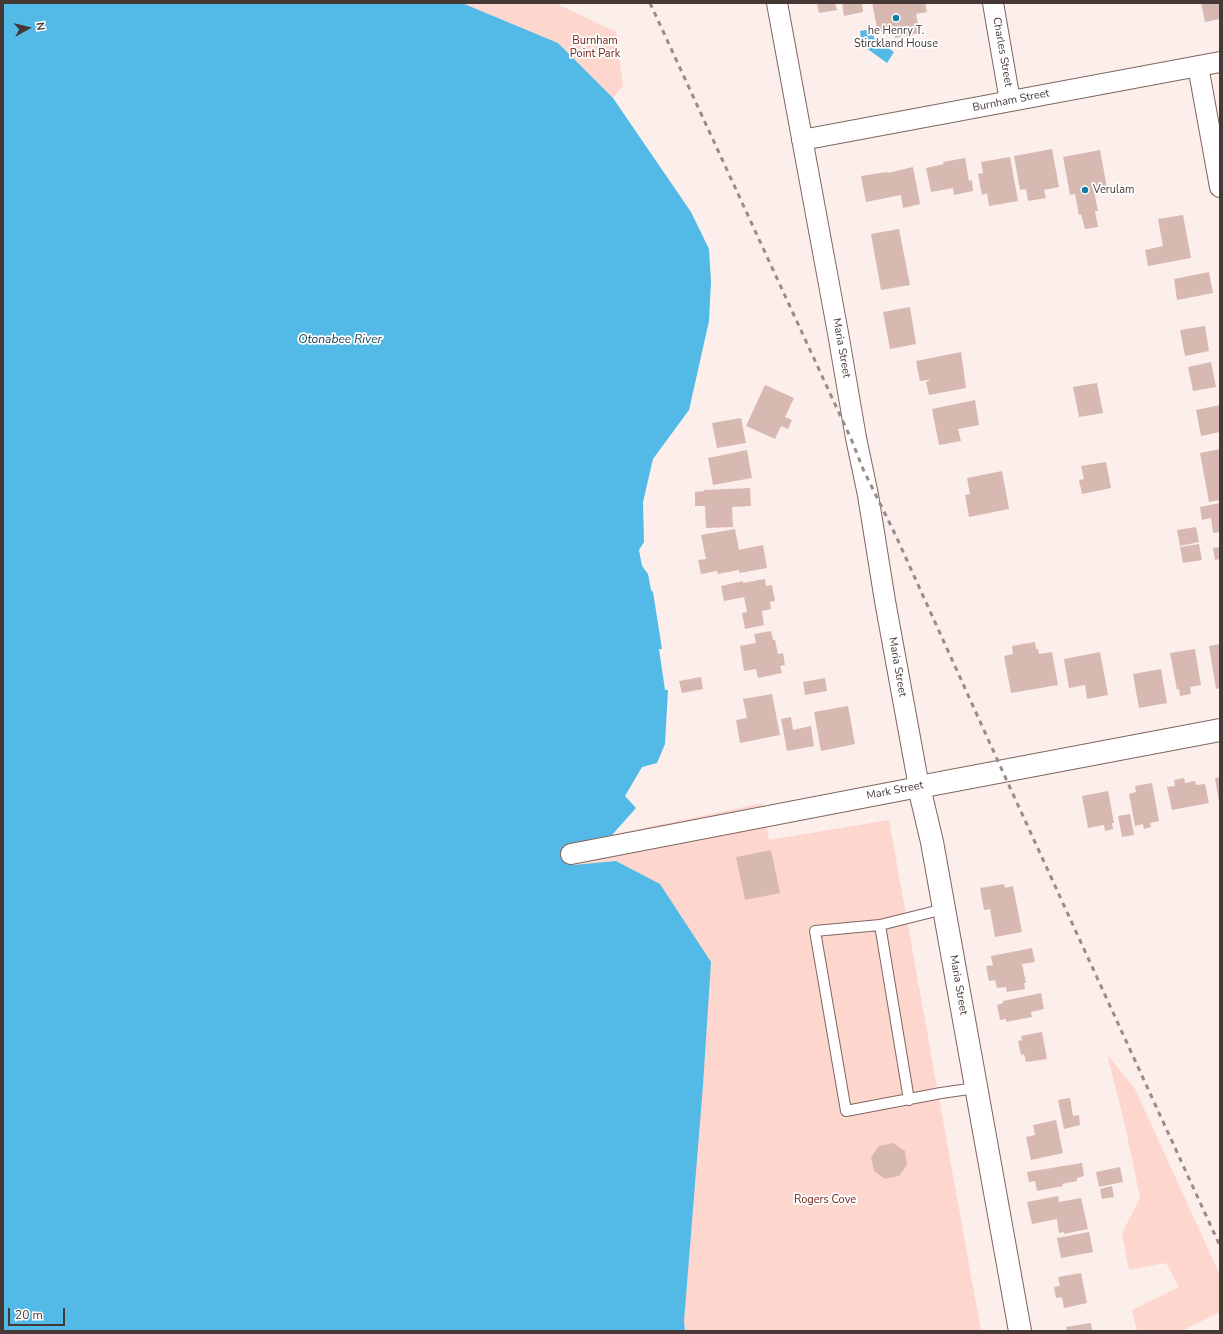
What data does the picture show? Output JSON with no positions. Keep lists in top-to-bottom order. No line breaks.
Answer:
{"streets":{"street":["Charles Street","Burnham Street","Maria Street","Mark Street"]},"crossings":[["Charles Street","Burnham Street"],["Burnham Street","Maria Street"],["Maria Street","Mark Street"]],"water":["Otonabee River"],"parks":["Burnham Point Park","Rogers Cove"],"places":["he Henry T. Stirckland House","Verulam"],"scale_bar":"20 m","north":"right"}
